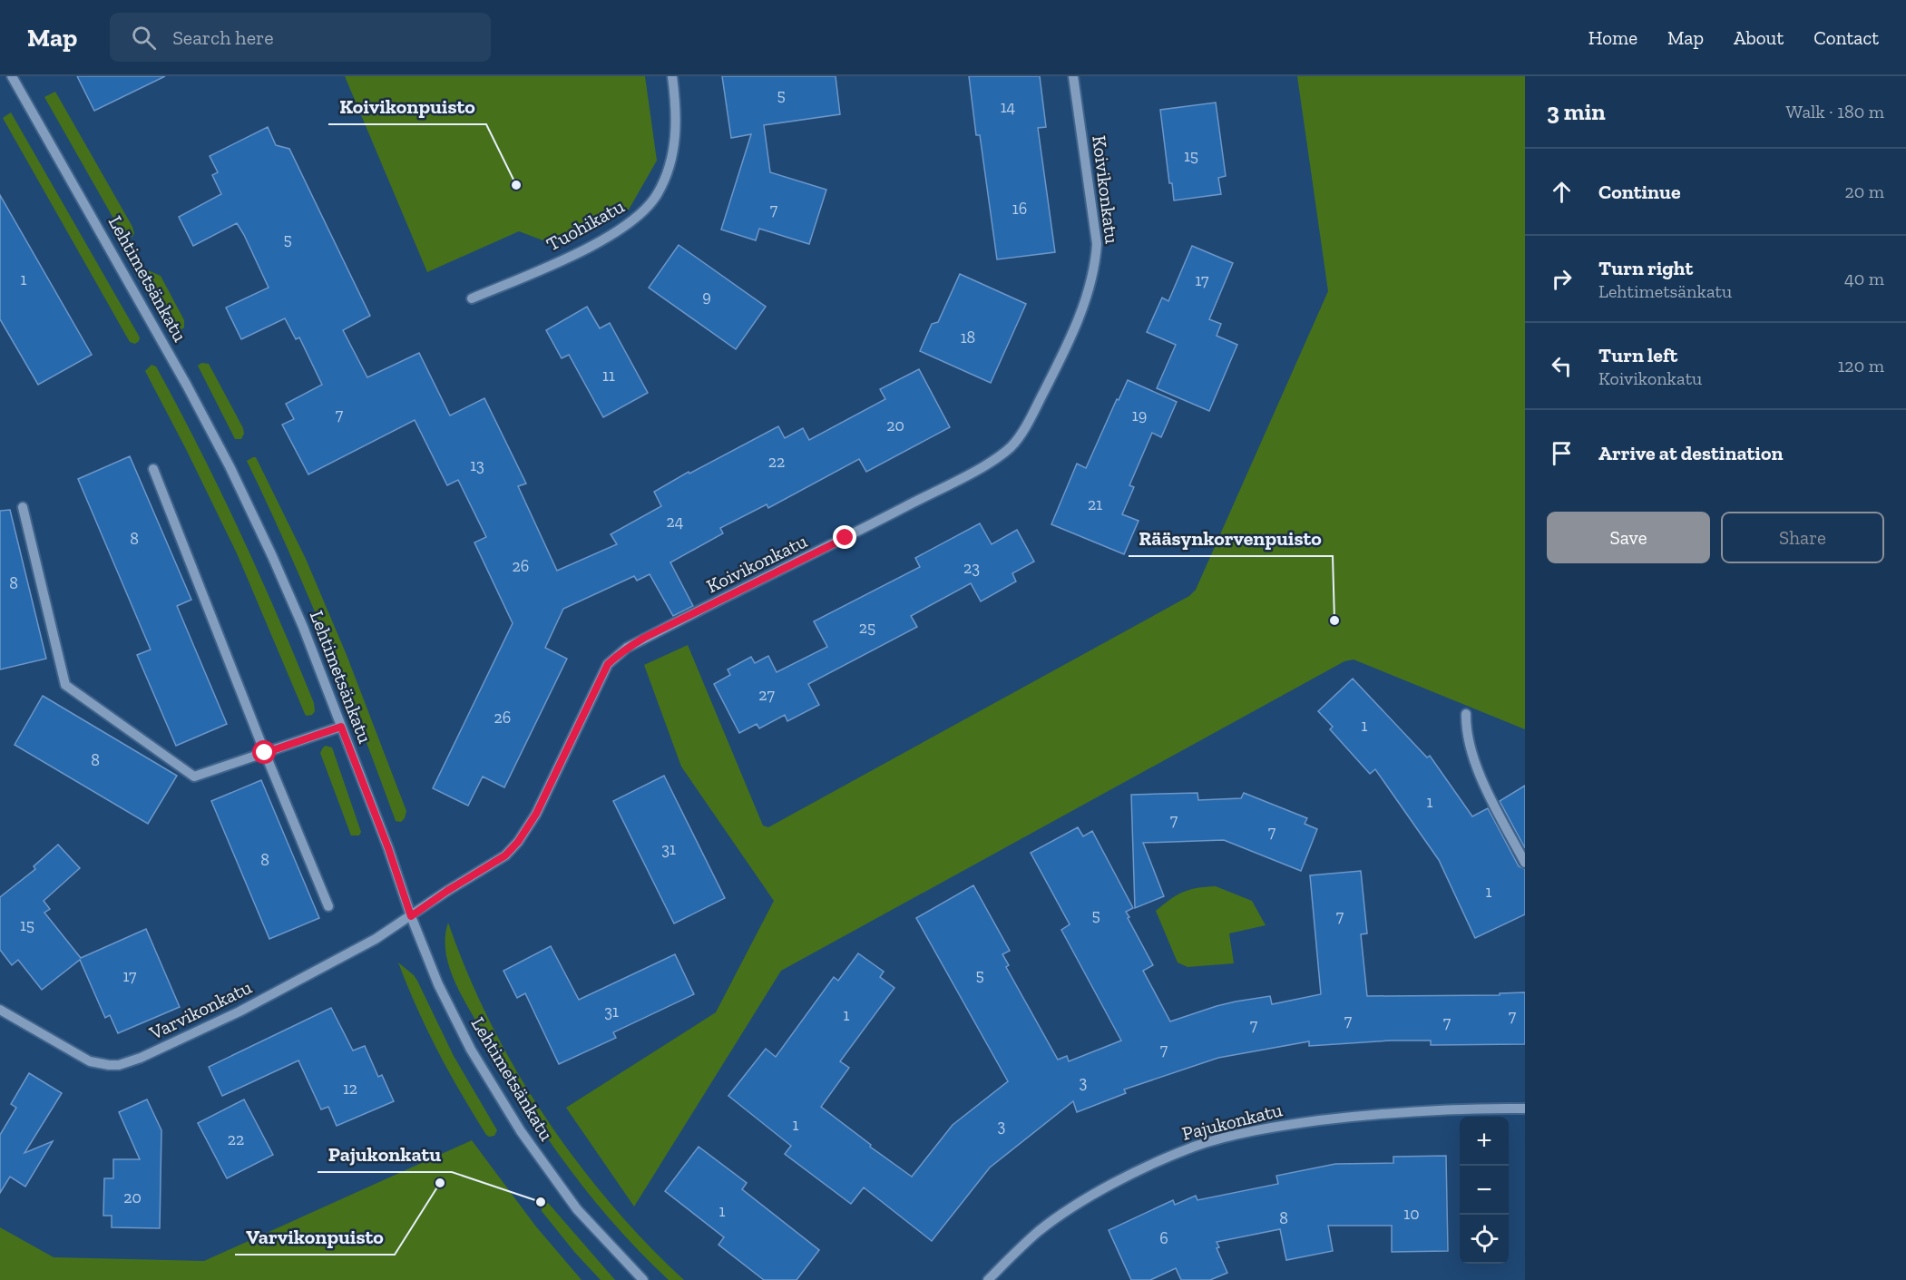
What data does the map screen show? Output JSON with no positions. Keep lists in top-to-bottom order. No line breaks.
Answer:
{"streets":{"street":["Koivikonkatu","Tuohikatu","Lehtimetsänkatu","Varvikonkatu","Pajukonkatu"]},"crossings":[["Koivikonkatu","Lehtimetsänkatu"],["Koivikonkatu","Varvikonkatu"],["Lehtimetsänkatu","Varvikonkatu"]],"places":["Koivikonpuisto","Rääsynkorvenpuisto","Varvikonpuisto","Pajukonkatu"],"house_numbers":["5","14","15","16","7","5","1","17","9","18","11","7","19","20","22","13","21","24","8","26","23","8","25","27","26","1","8","1","7","7","31","8","1","5","7","15","5","17","31","1","7","7","7","7","7","3","12","1","3","22","20","1","10","8","6"],"page":{"header":"Map","search":"Search here","nav":["Home","Map","About","Contact"],"heading":["3 min","Walk · 180 m"],"list":[["Continue","20 m"],["Turn right","Lehtimetsänkatu","40 m"],["Turn left","Koivikonkatu","120 m"],"Arrive at destination"],"buttons":["Save","Share"],"map_buttons":["+","−"]}}
